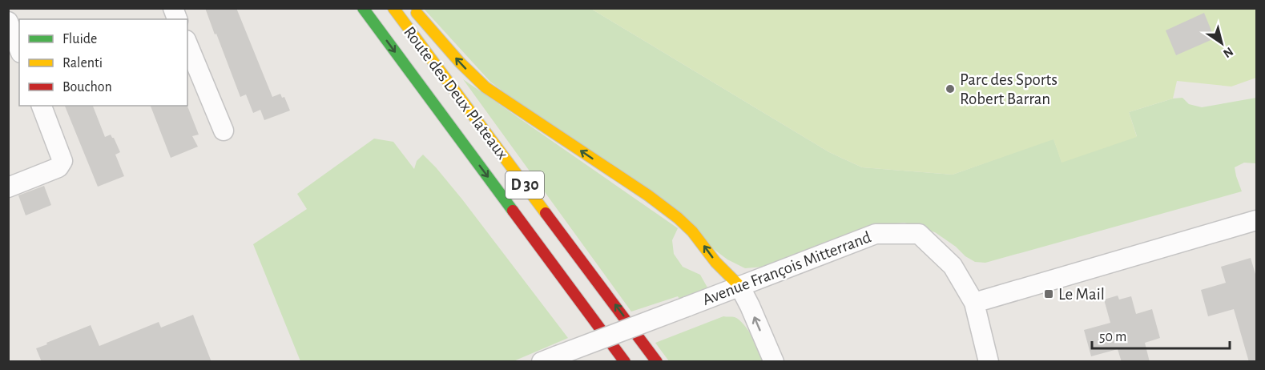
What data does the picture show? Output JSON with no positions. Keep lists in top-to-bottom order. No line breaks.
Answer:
{"streets":{"main road":["Route des Deux Plateaux","D 30"],"street":["Avenue François Mitterrand"]},"places":{"other":["Parc des Sports Robert Barran"],"transit":["Le Mail"]},"legend":["Fluide","Ralenti","Bouchon"],"scale_bar":"50 m","north":"bottom right"}
